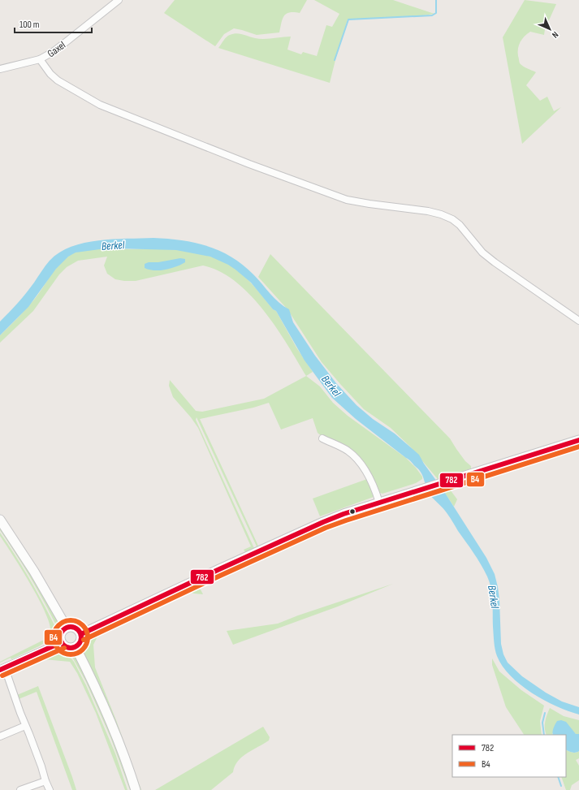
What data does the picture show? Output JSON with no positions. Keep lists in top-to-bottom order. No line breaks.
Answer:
{"streets":{"street":["Gaxel"]},"water":["Berkel"],"lines":["transit line 782","transit line B4"],"legend":["782","B4"],"scale_bar":"100 m","north":"bottom right"}
